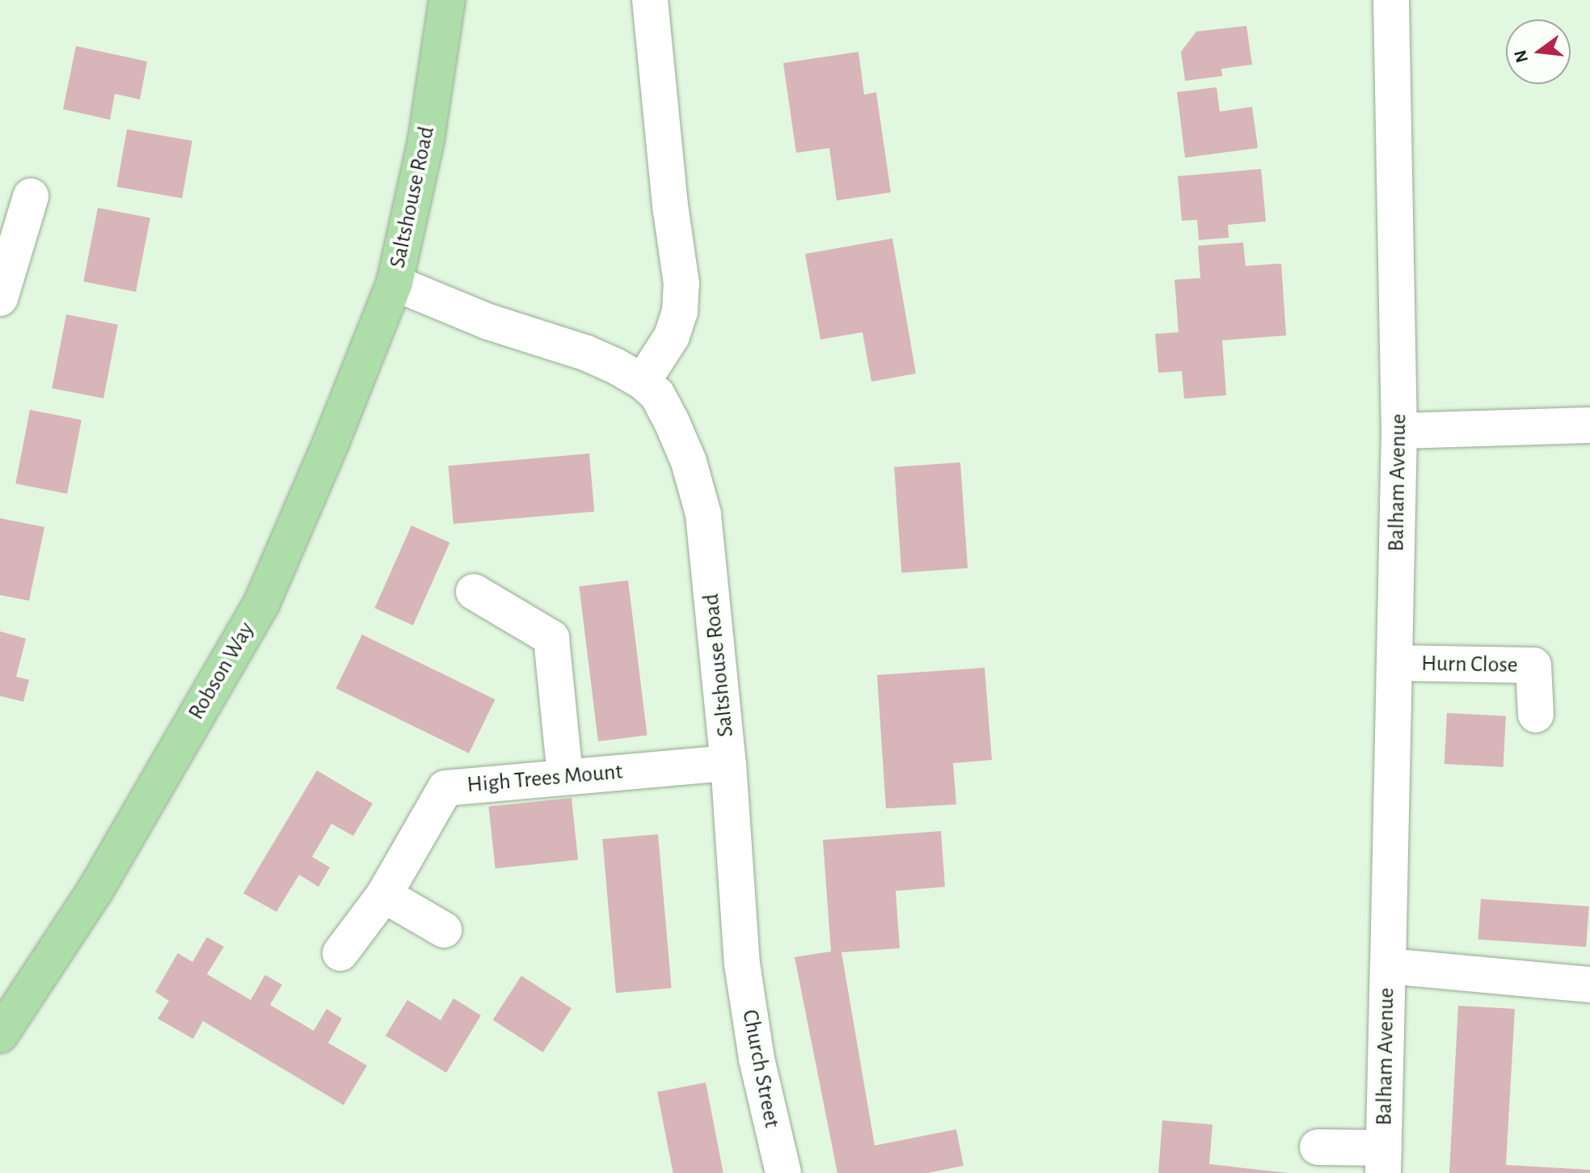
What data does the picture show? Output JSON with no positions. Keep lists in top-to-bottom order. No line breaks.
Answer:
{"streets":{"main road":["Saltshouse Road","Robson Way"],"street":["Balham Avenue","Hurn Close","High Trees Mount","Church Street"]},"crossings":[["Saltshouse Road","Robson Way"],["Saltshouse Road","High Trees Mount"],["Saltshouse Road","Church Street"],["Balham Avenue","Hurn Close"]],"north":"left"}
